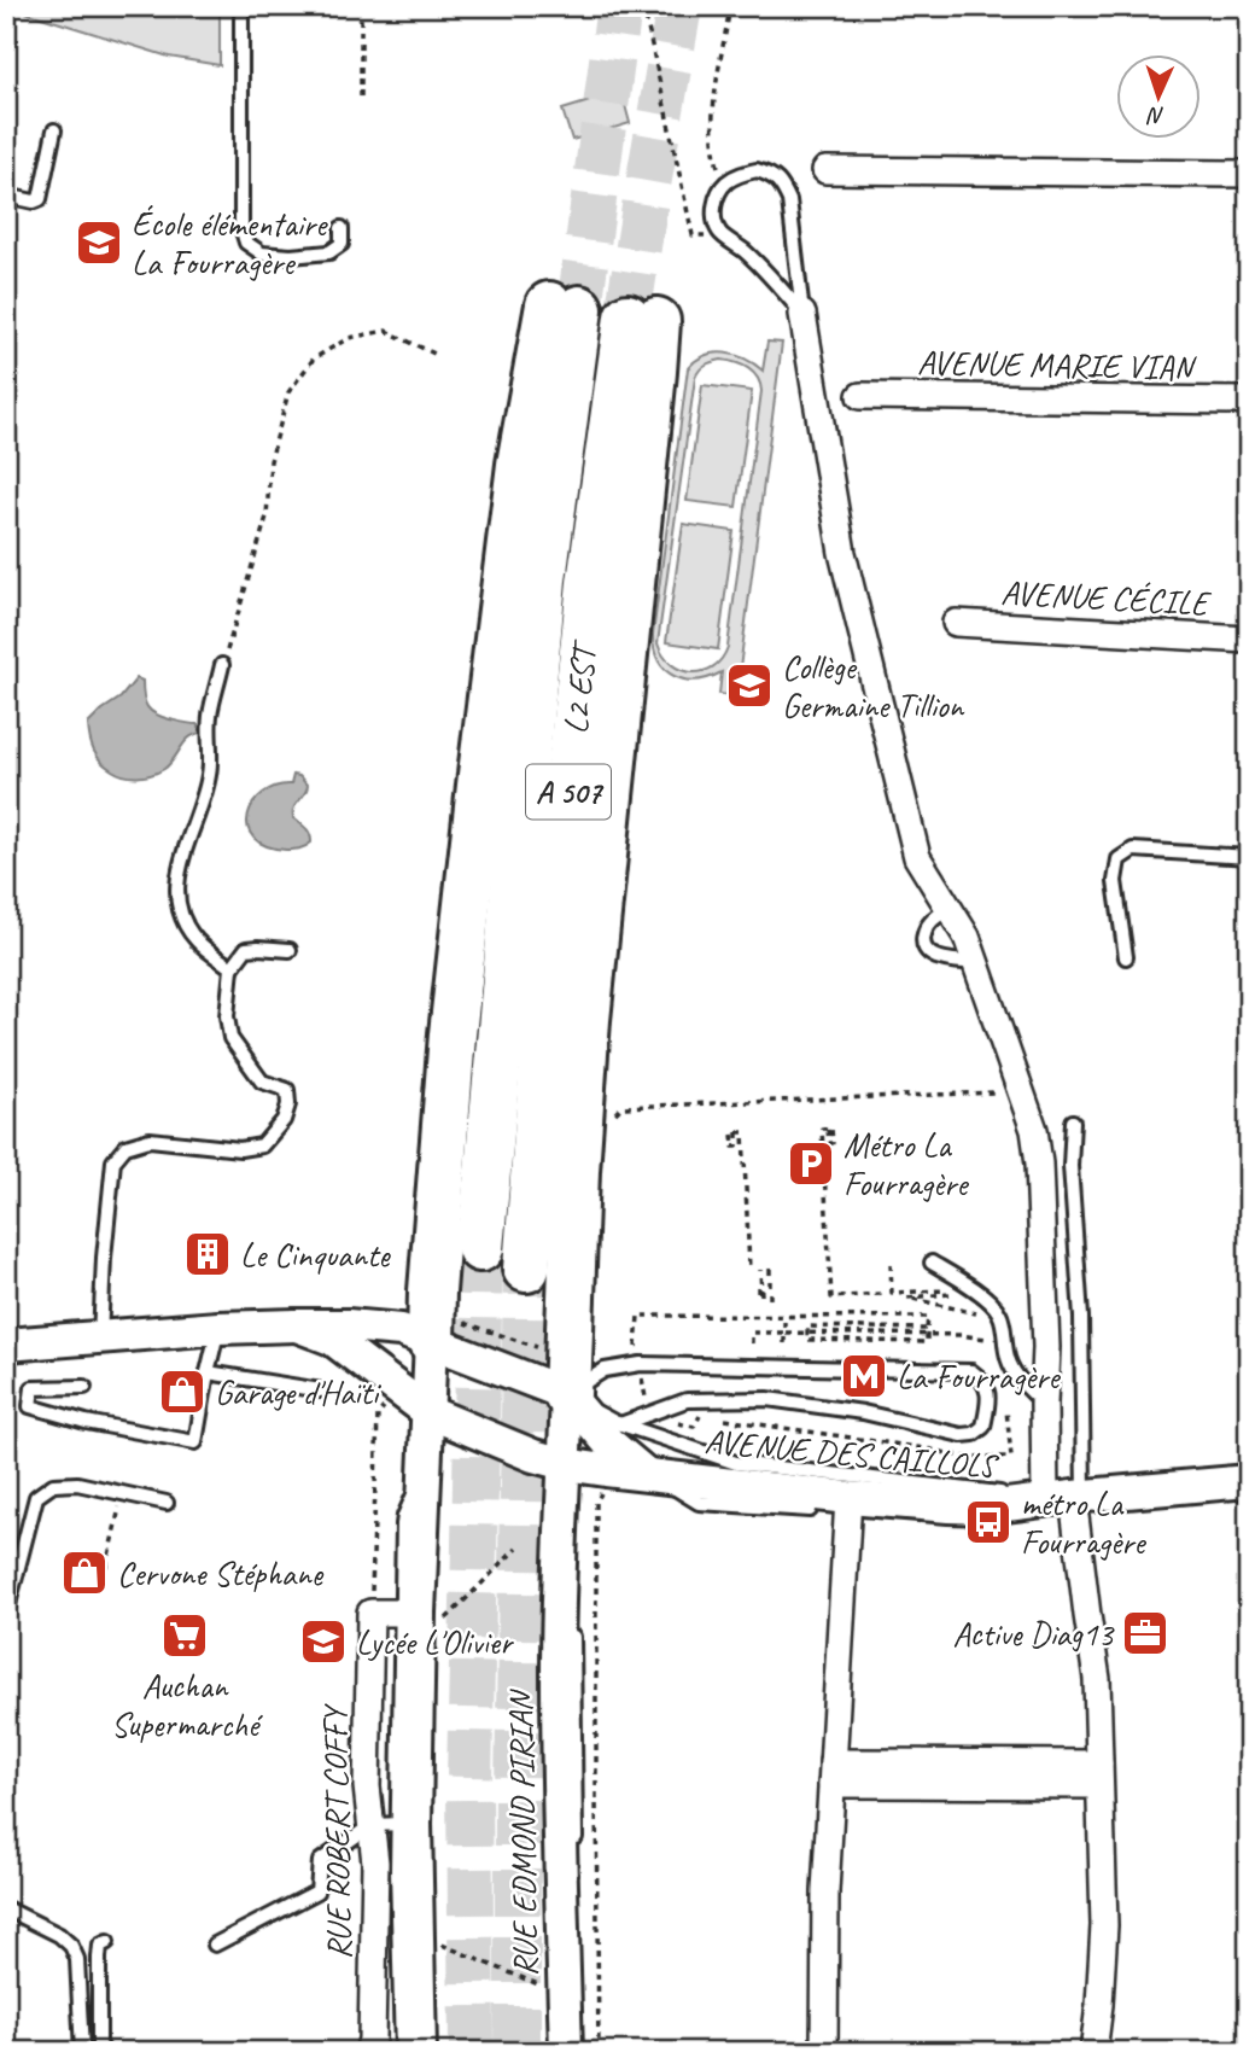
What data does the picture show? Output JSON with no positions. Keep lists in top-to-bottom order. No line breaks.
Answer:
{"streets":{"highway":["L2 EST","A 507"],"street":["AVENUE MARIE VIAN","AVENUE CÉCILE","AVENUE DES CAILLOLS","RUE ROBERT COFFY","RUE EDMOND PIRIAN"]},"crossings":[["L2 EST","AVENUE DES CAILLOLS"],["AVENUE DES CAILLOLS","RUE EDMOND PIRIAN"]],"places":{"school or university":["École élémentaire La Fourragère","Collège Germaine Tillion","Lycée L'Olivier"],"parking":["Métro La Fourragère"],"building":["Le Cinquante"],"metro station":["La Fourragère"],"shop":["Garage d'Haïti","Cervone Stéphane"],"bus stop":["métro La Fourragère"],"office":["Active Diag13"],"supermarket":["Auchan Supermarché"]},"north":"bottom"}
